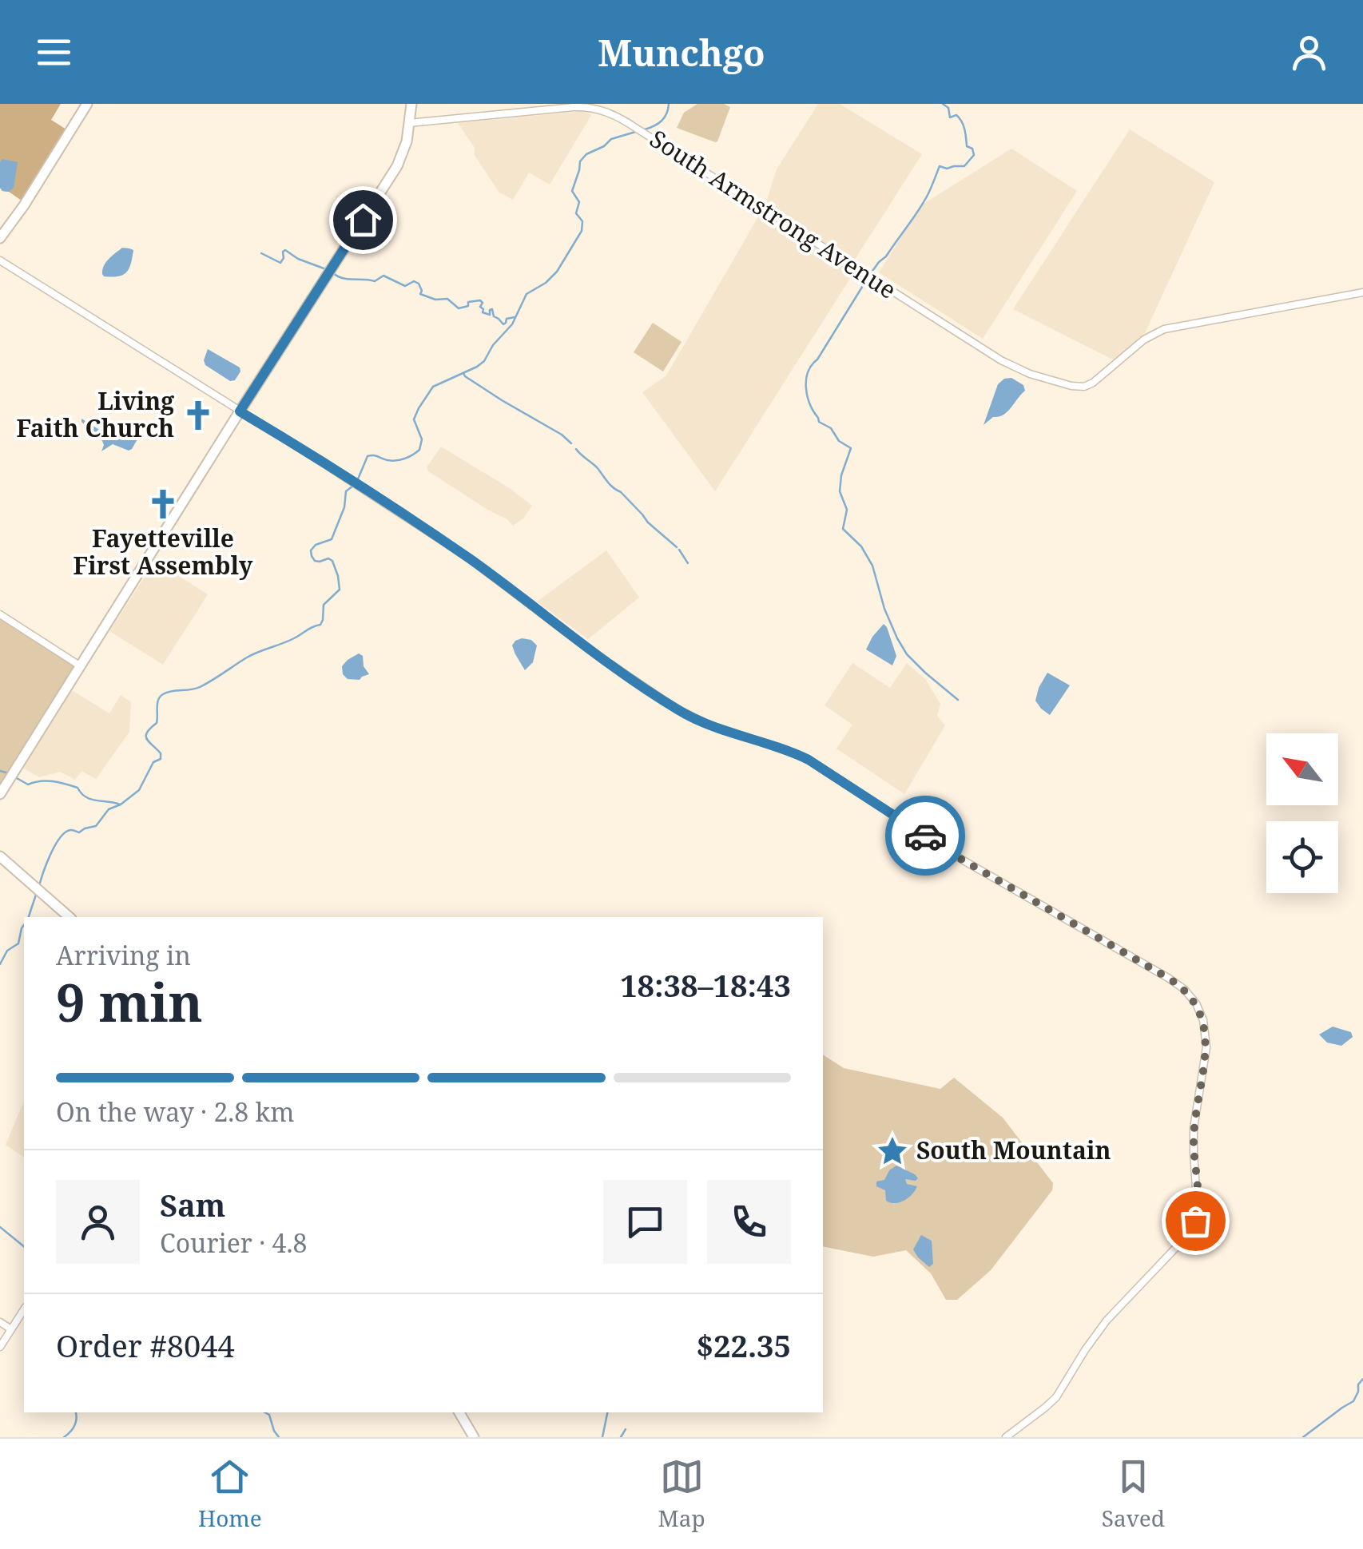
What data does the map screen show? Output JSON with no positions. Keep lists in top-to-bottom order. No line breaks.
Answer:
{"streets":{"street":["South Armstrong Avenue"]},"places":{"church":["Living Faith Church","Fayetteville First Assembly"],"place":["South Mountain"]},"north":"top left","page":{"header":"Munchgo","heading":["9 min","Arriving in","18:38–18:43"],"panel":["Sam","Courier · 4.8","Order #8044","$22.35"],"bar":"On the way · 2.8 km","tabs":["Home","Map","Saved"]}}
